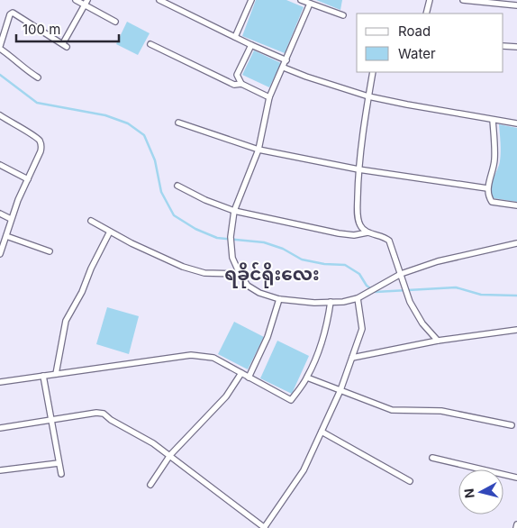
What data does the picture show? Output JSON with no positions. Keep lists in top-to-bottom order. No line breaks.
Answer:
{"districts":["ရခိုင်ရိုးလေး"],"legend":["Road","Water"],"scale_bar":"100 m","north":"left"}
